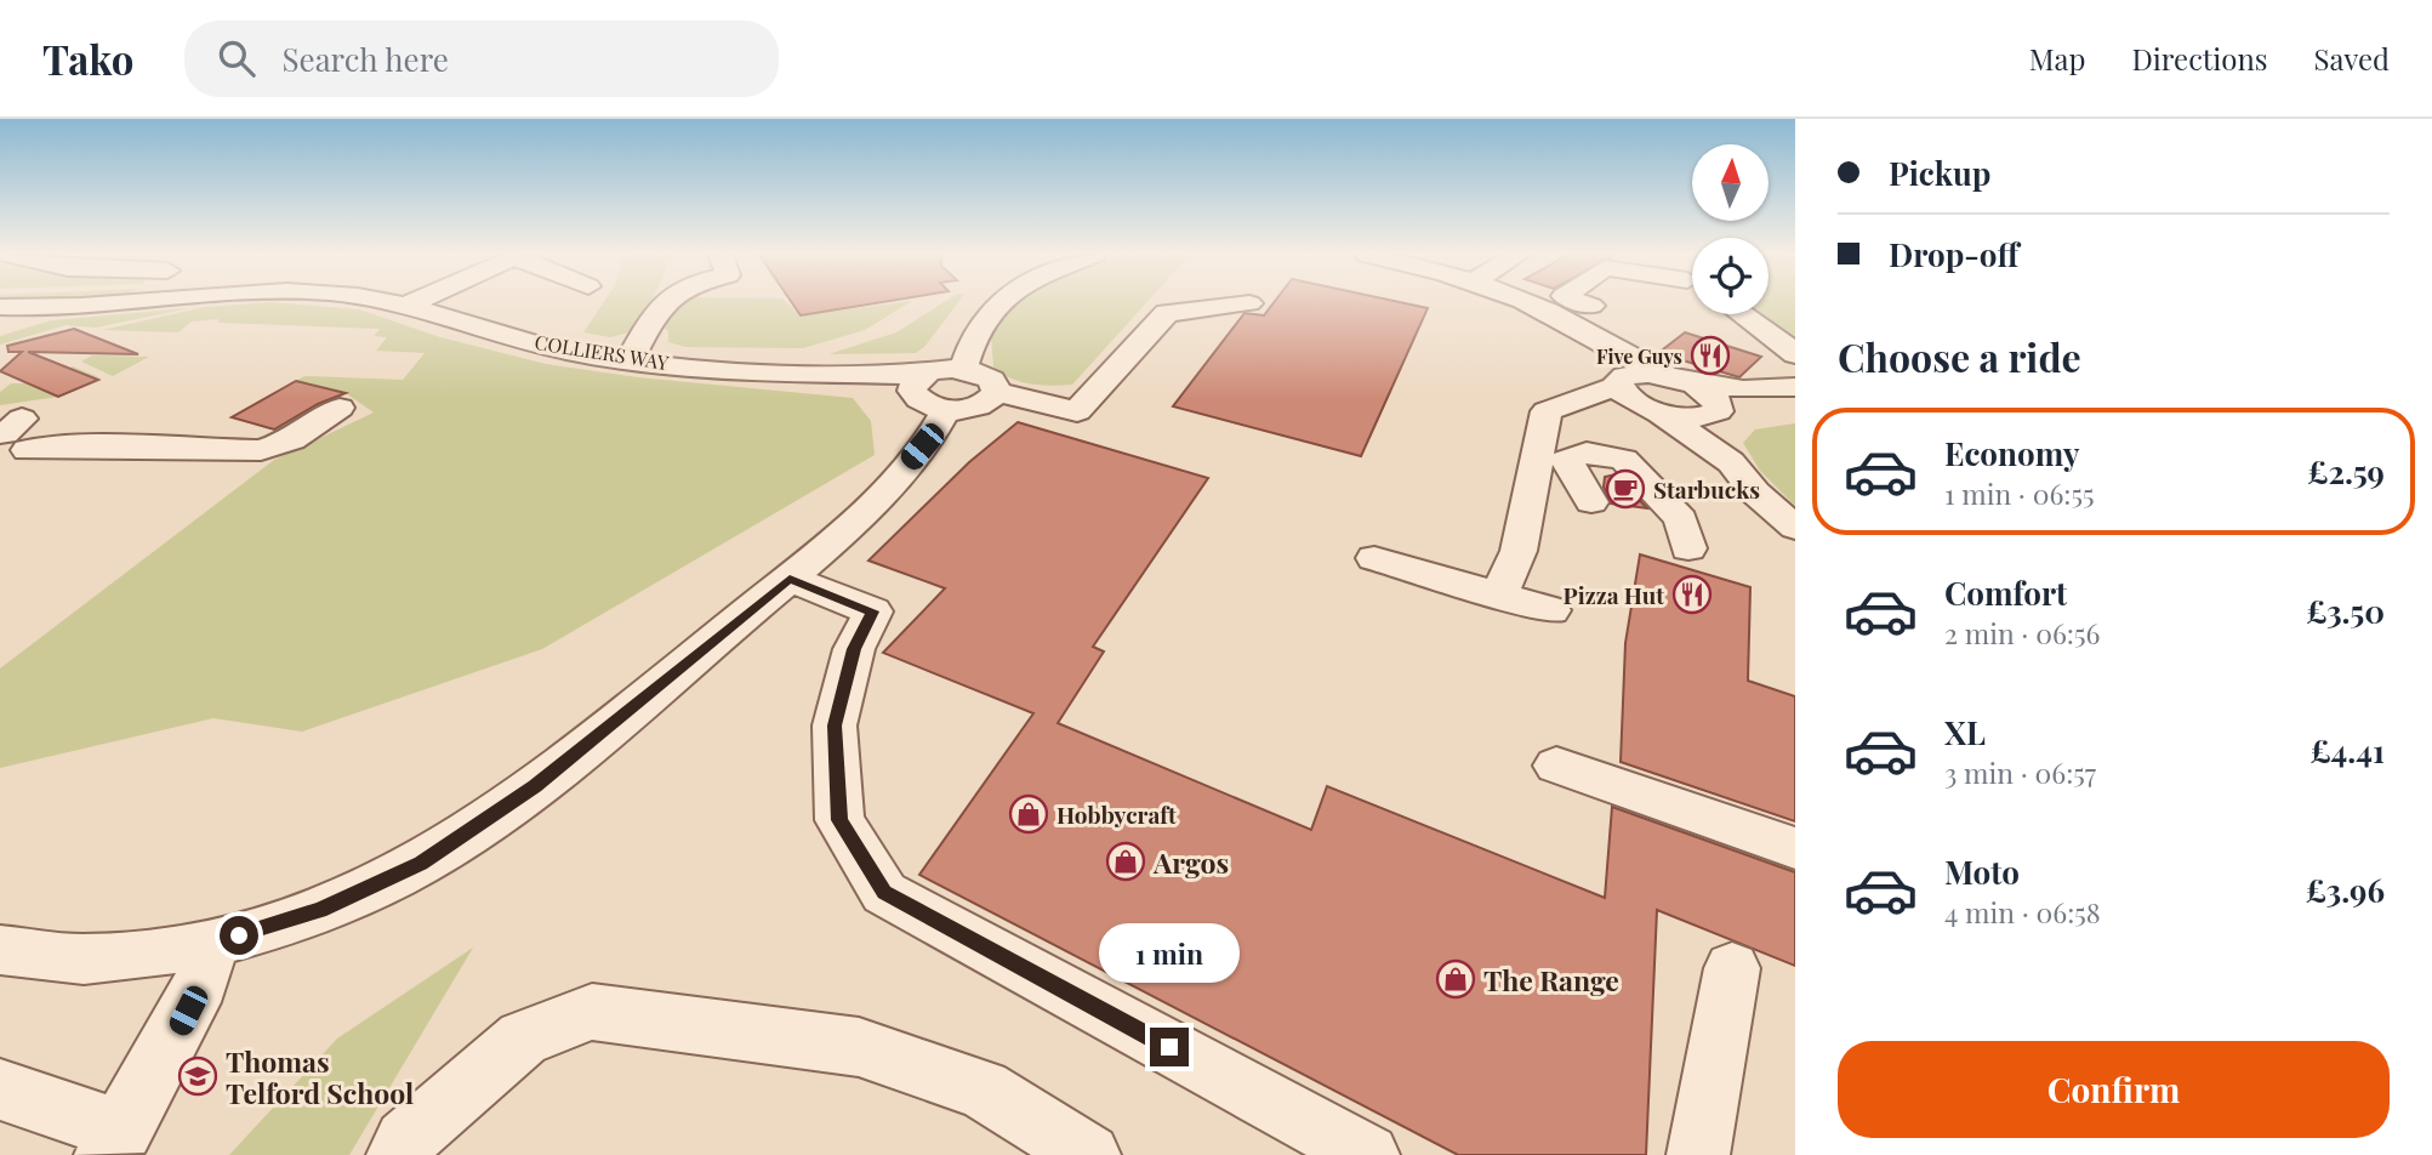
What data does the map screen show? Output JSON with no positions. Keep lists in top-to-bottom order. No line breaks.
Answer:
{"streets":{"street":["COLLIERS WAY"]},"places":{"restaurant":["Five Guys","Pizza Hut"],"cafe":["Starbucks"],"shop":["Hobbycraft","Argos","The Range"],"school or university":["Thomas Telford School"]},"north":"top","page":{"header":"Tako","search":"Search here","nav":["Map","Directions","Saved"],"banner":["Pickup","Drop-off"],"heading":"Choose a ride","list":[{"name":"Economy","note":"1 min · 06:55","value":"£2.59"},{"name":"Comfort","note":"2 min · 06:56","value":"£3.50"},{"name":"XL","note":"3 min · 06:57","value":"£4.41"},{"name":"Moto","note":"4 min · 06:58","value":"£3.96"}],"bubble":"1 min","buttons":"Confirm"}}
